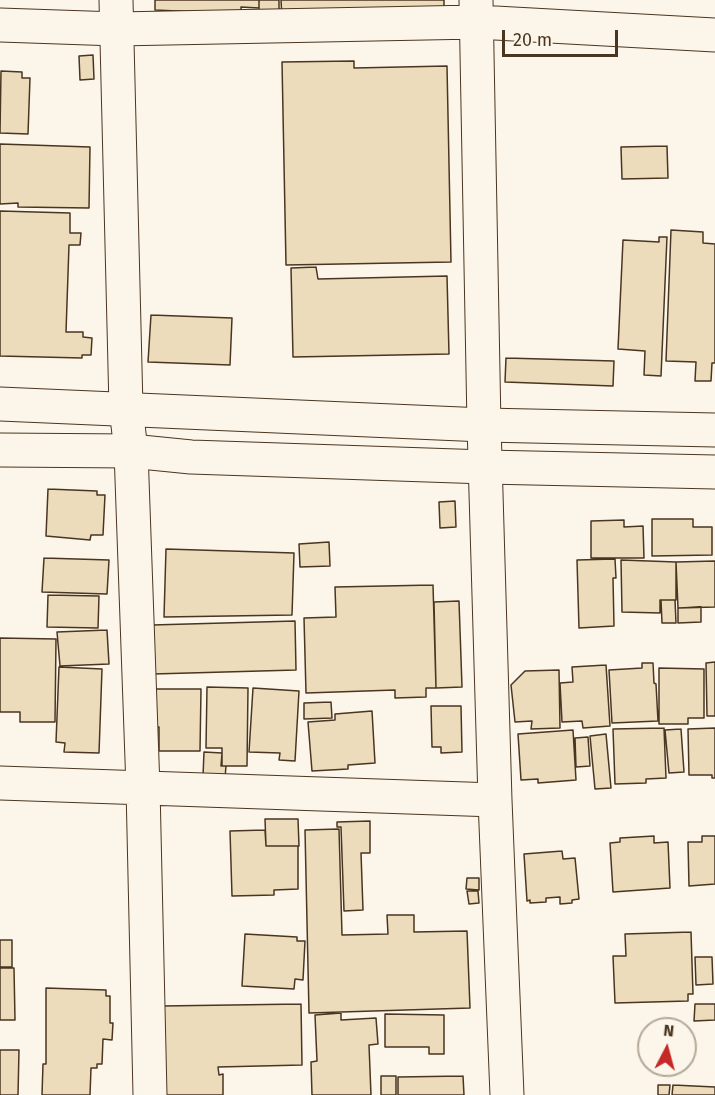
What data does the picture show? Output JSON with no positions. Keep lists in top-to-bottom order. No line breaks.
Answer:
{"scale_bar":"20 m","north":"top"}
